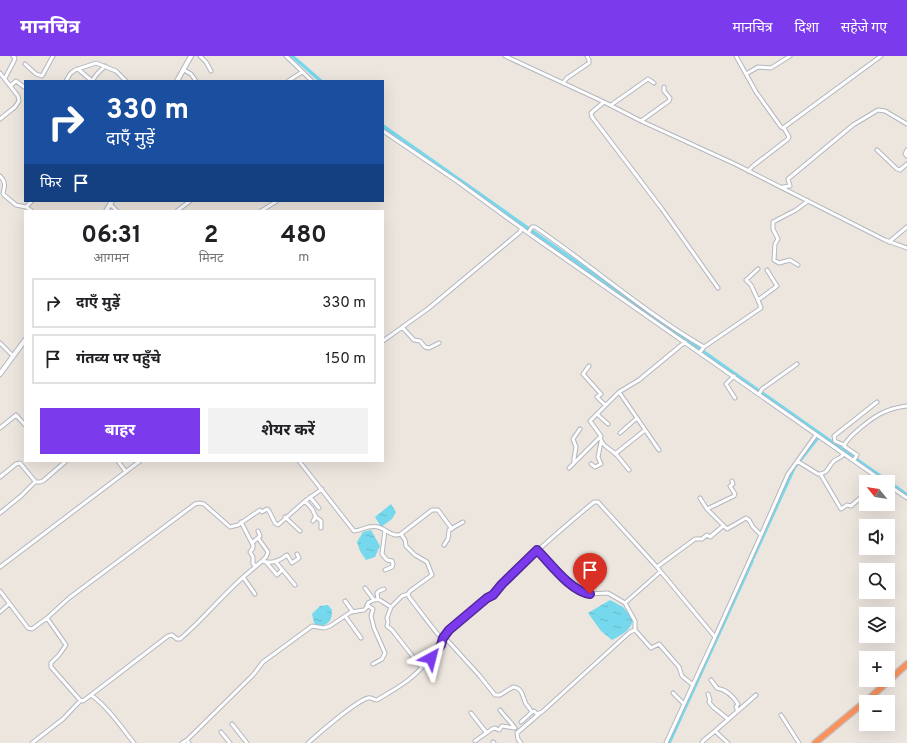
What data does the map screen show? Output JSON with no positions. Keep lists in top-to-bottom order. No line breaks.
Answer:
{"north":"top left","page":{"header":"मानचित्र","nav":["मानचित्र","दिशा","सहेजे गए"],"turn":["330 m","दाएँ मुड़ें"],"then":"फिर","eta":["06:31","आगमन","2","मिनट","480","m"],"list":[{"name":"दाएँ मुड़ें","value":"330 m"},{"name":"गंतव्य पर पहुँचे","value":"150 m"}],"buttons":["बाहर","शेयर करें"],"map_buttons":["+","−"]}}
